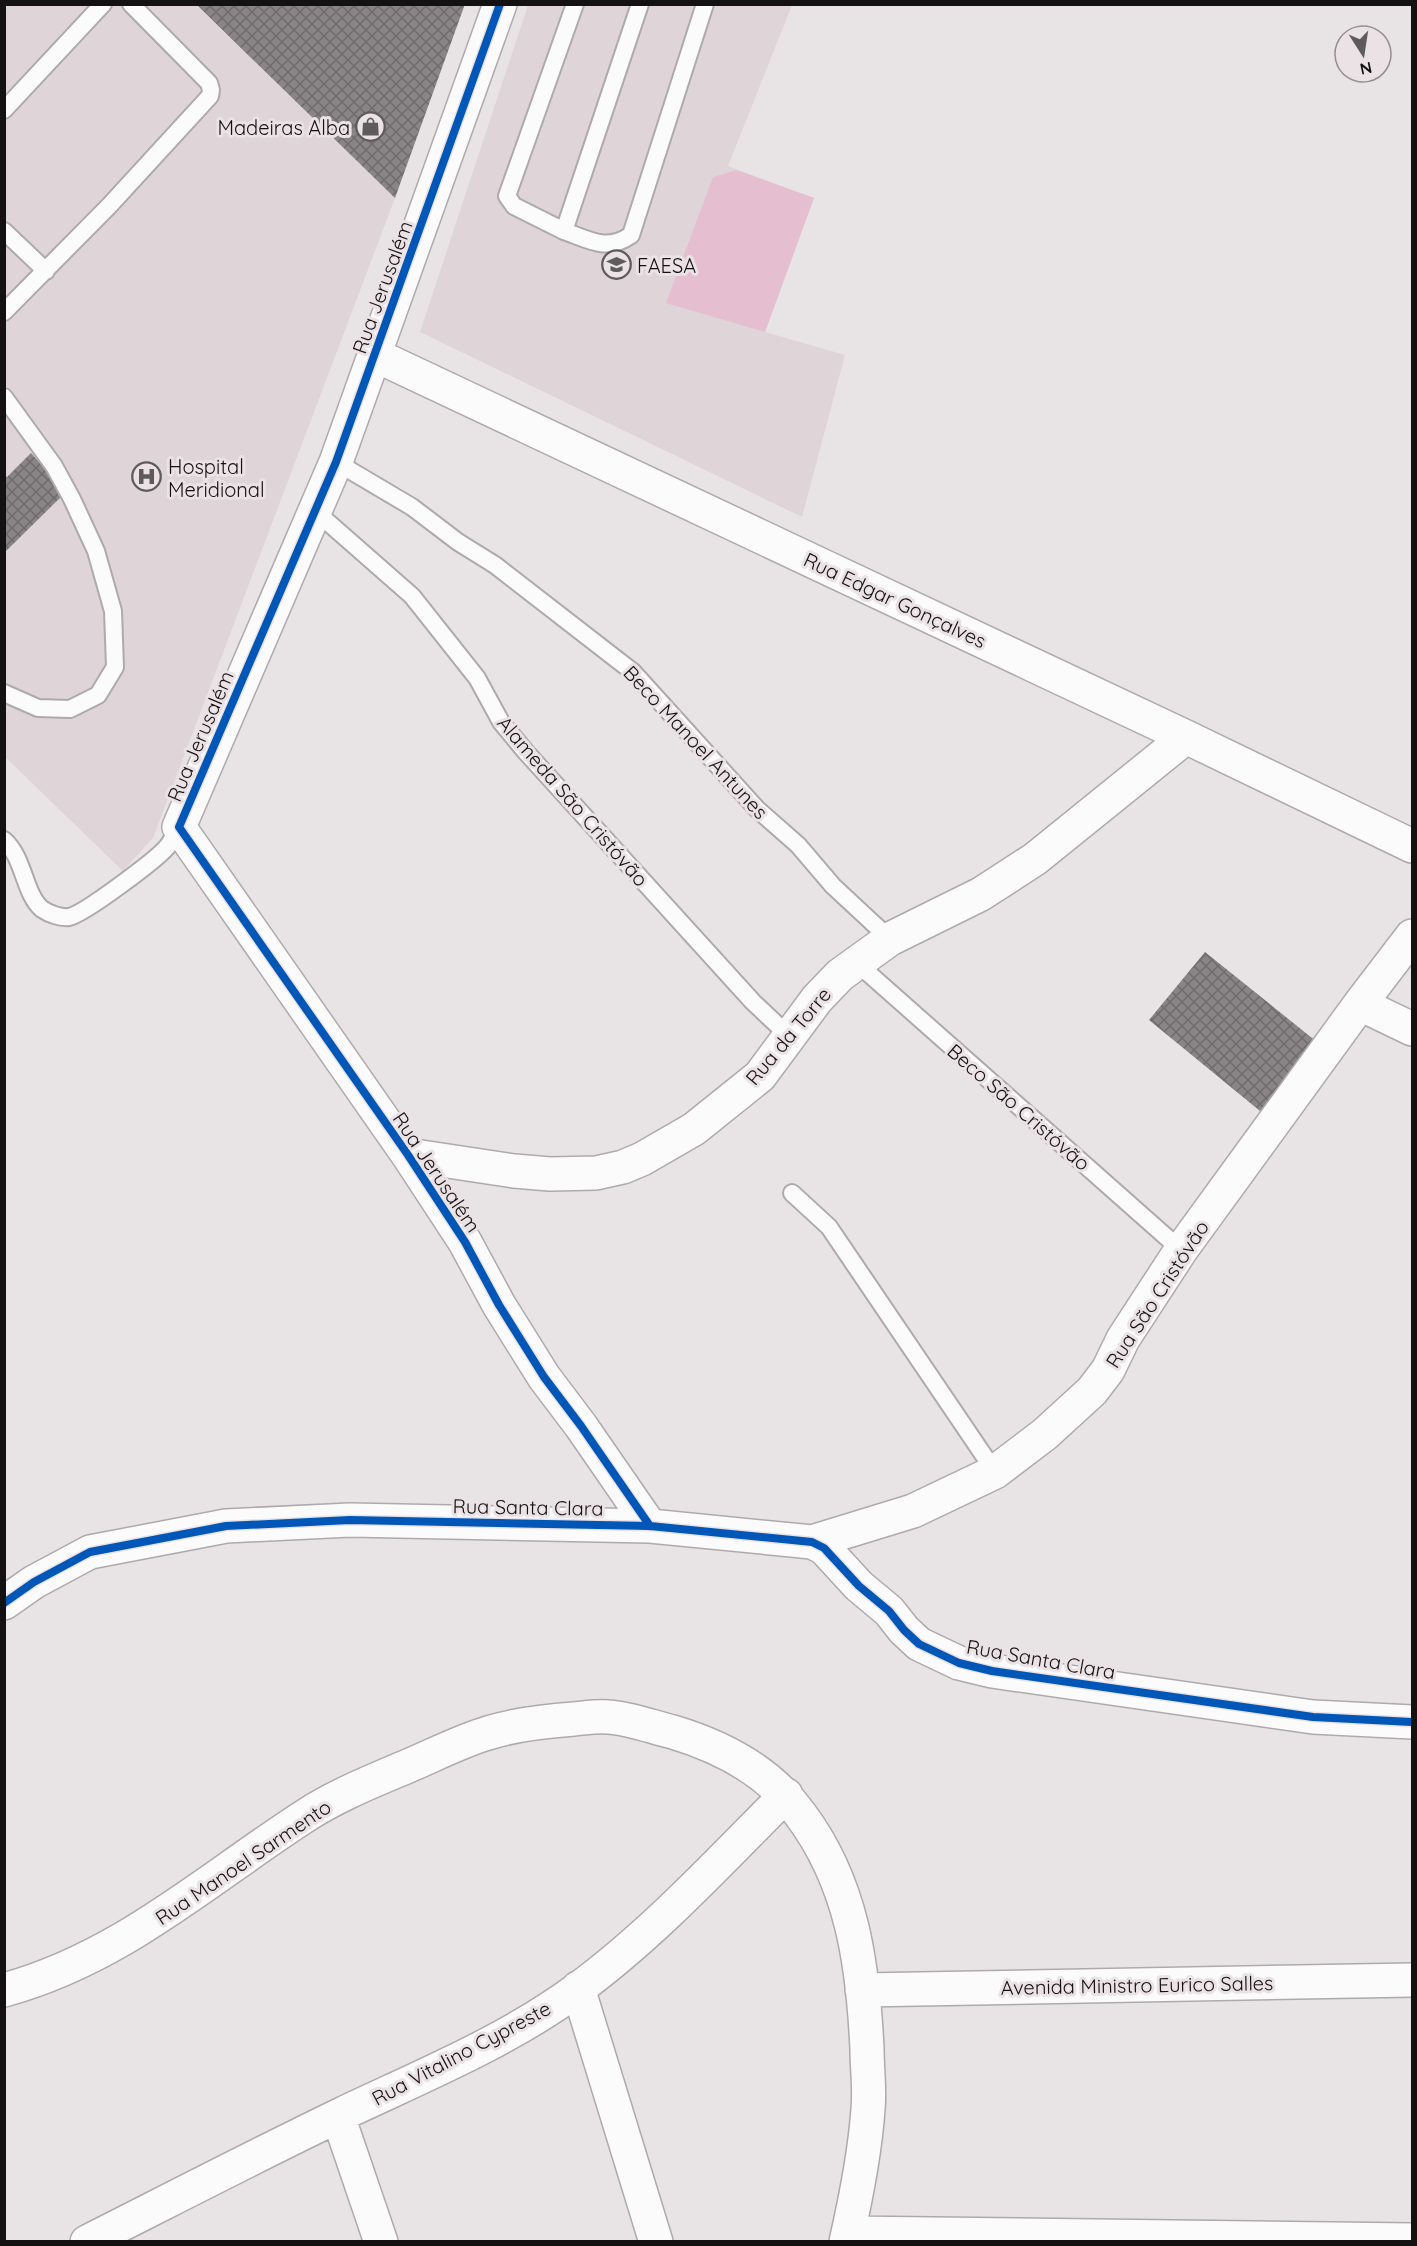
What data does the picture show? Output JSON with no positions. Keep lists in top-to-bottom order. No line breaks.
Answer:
{"streets":{"street":["Rua Jerusalém","Rua Edgar Gonçalves","Rua da Torre","Rua São Cristóvão","Rua Santa Clara","Rua Manoel Sarmento","Avenida Ministro Eurico Salles","Rua Vitalino Cypreste"],"lane":["Beco Manoel Antunes","Alameda São Cristóvão","Beco São Cristóvão"]},"crossings":[["Rua Jerusalém","Rua Edgar Gonçalves"],["Rua Jerusalém","Beco Manoel Antunes"],["Rua Jerusalém","Alameda São Cristóvão"],["Rua Jerusalém","Rua da Torre"],["Rua Jerusalém","Rua Santa Clara"],["Rua Edgar Gonçalves","Rua da Torre"],["Beco Manoel Antunes","Rua da Torre"],["Alameda São Cristóvão","Rua da Torre"],["Rua da Torre","Beco São Cristóvão"],["Beco São Cristóvão","Rua São Cristóvão"],["Rua São Cristóvão","Rua Santa Clara"],["Rua Manoel Sarmento","Avenida Ministro Eurico Salles"],["Rua Manoel Sarmento","Rua Vitalino Cypreste"]],"places":{"shop":["Madeiras Alba"],"school or university":["FAESA"],"hospital":["Hospital Meridional"]},"north":"bottom"}
